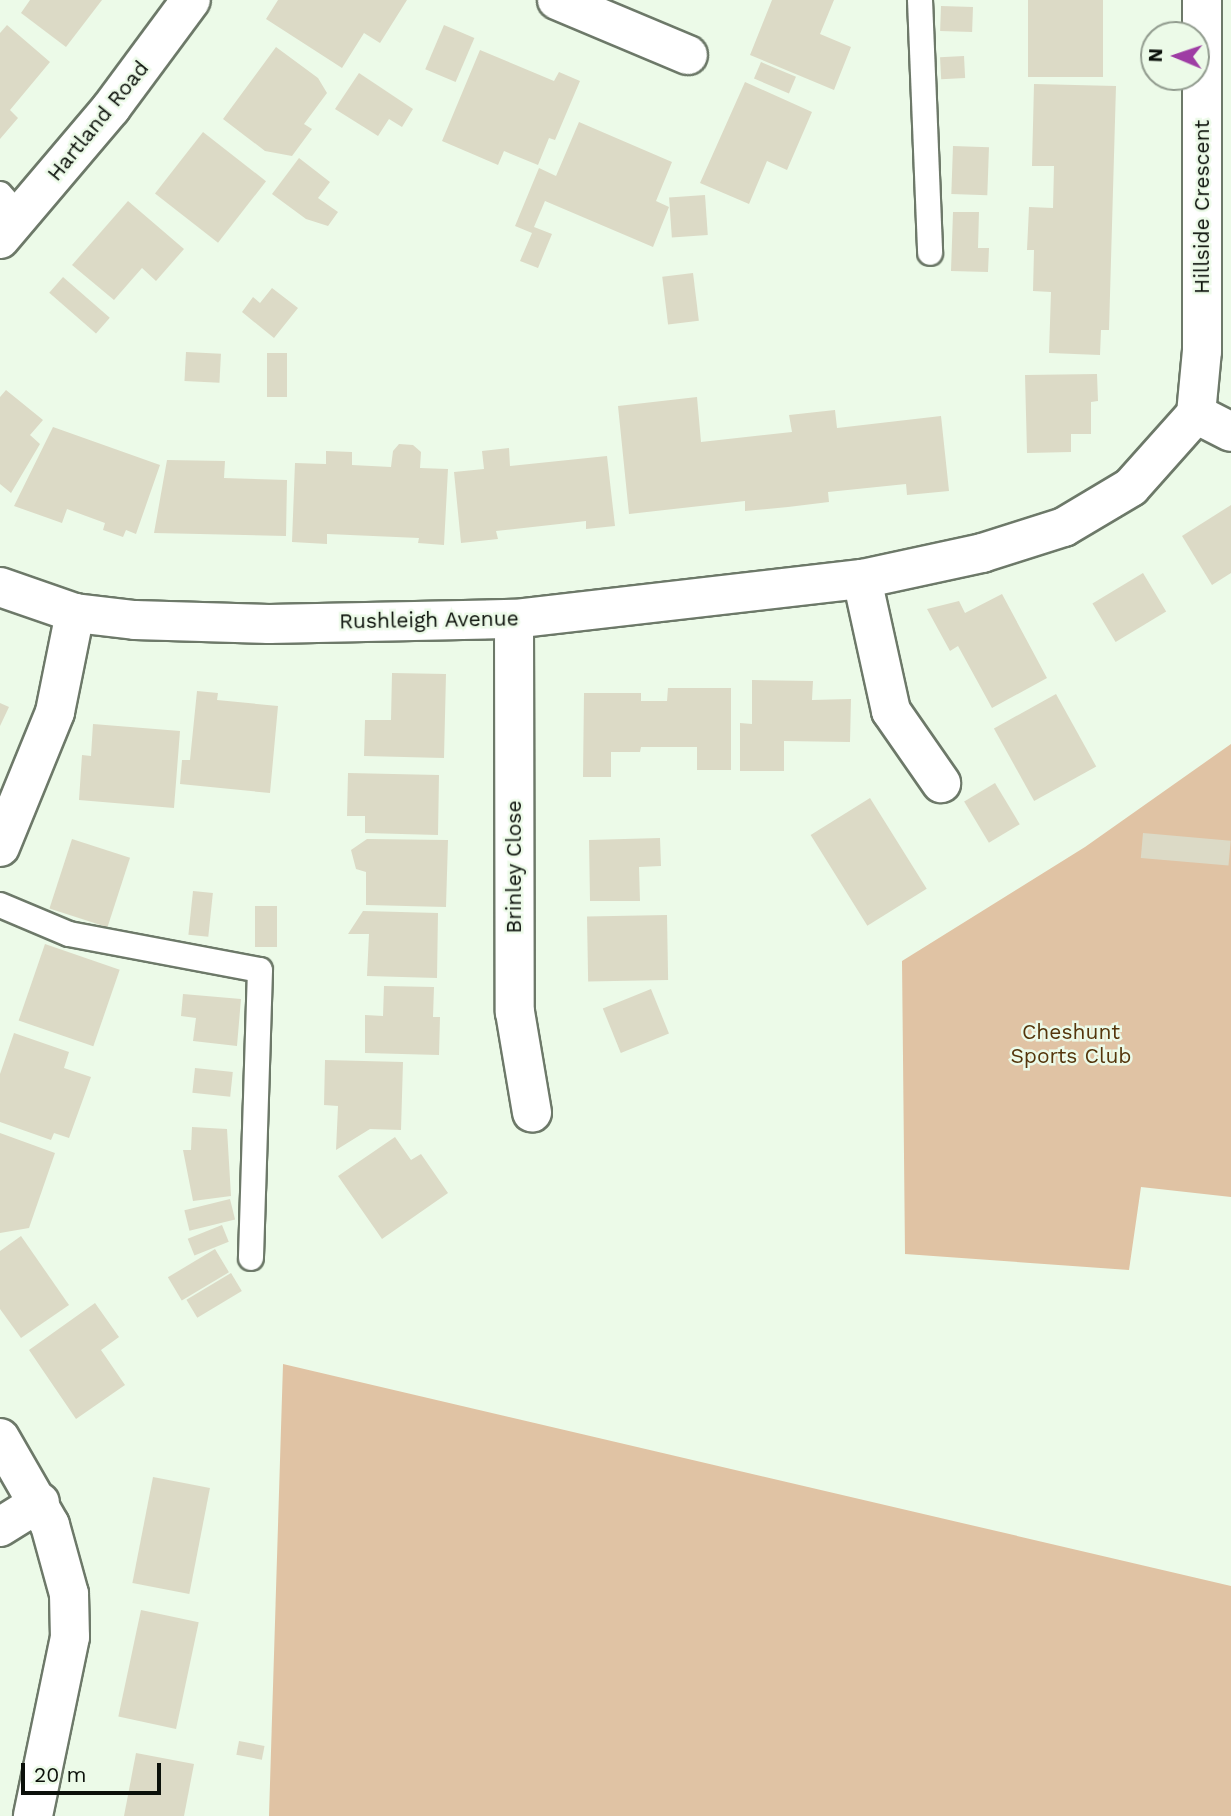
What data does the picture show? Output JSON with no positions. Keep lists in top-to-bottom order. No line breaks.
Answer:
{"streets":{"street":["Hartland Road","Hillside Crescent","Rushleigh Avenue","Brinley Close"]},"crossings":[["Hillside Crescent","Rushleigh Avenue"],["Rushleigh Avenue","Brinley Close"]],"parks":["Cheshunt Sports Club"],"scale_bar":"20 m","north":"left"}
